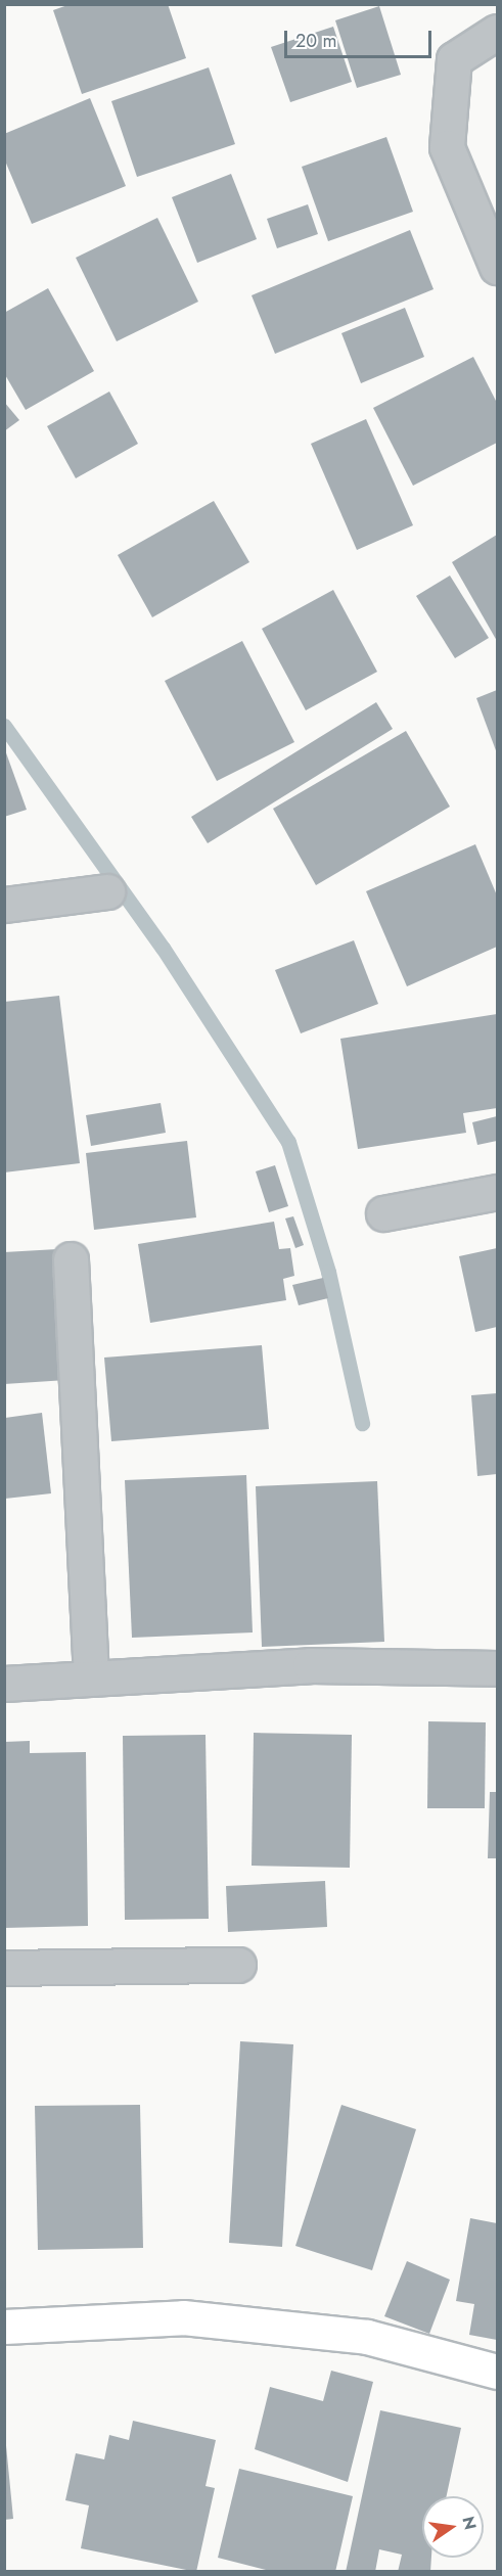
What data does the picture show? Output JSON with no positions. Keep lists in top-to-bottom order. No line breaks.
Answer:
{"scale_bar":"20 m","north":"right"}
